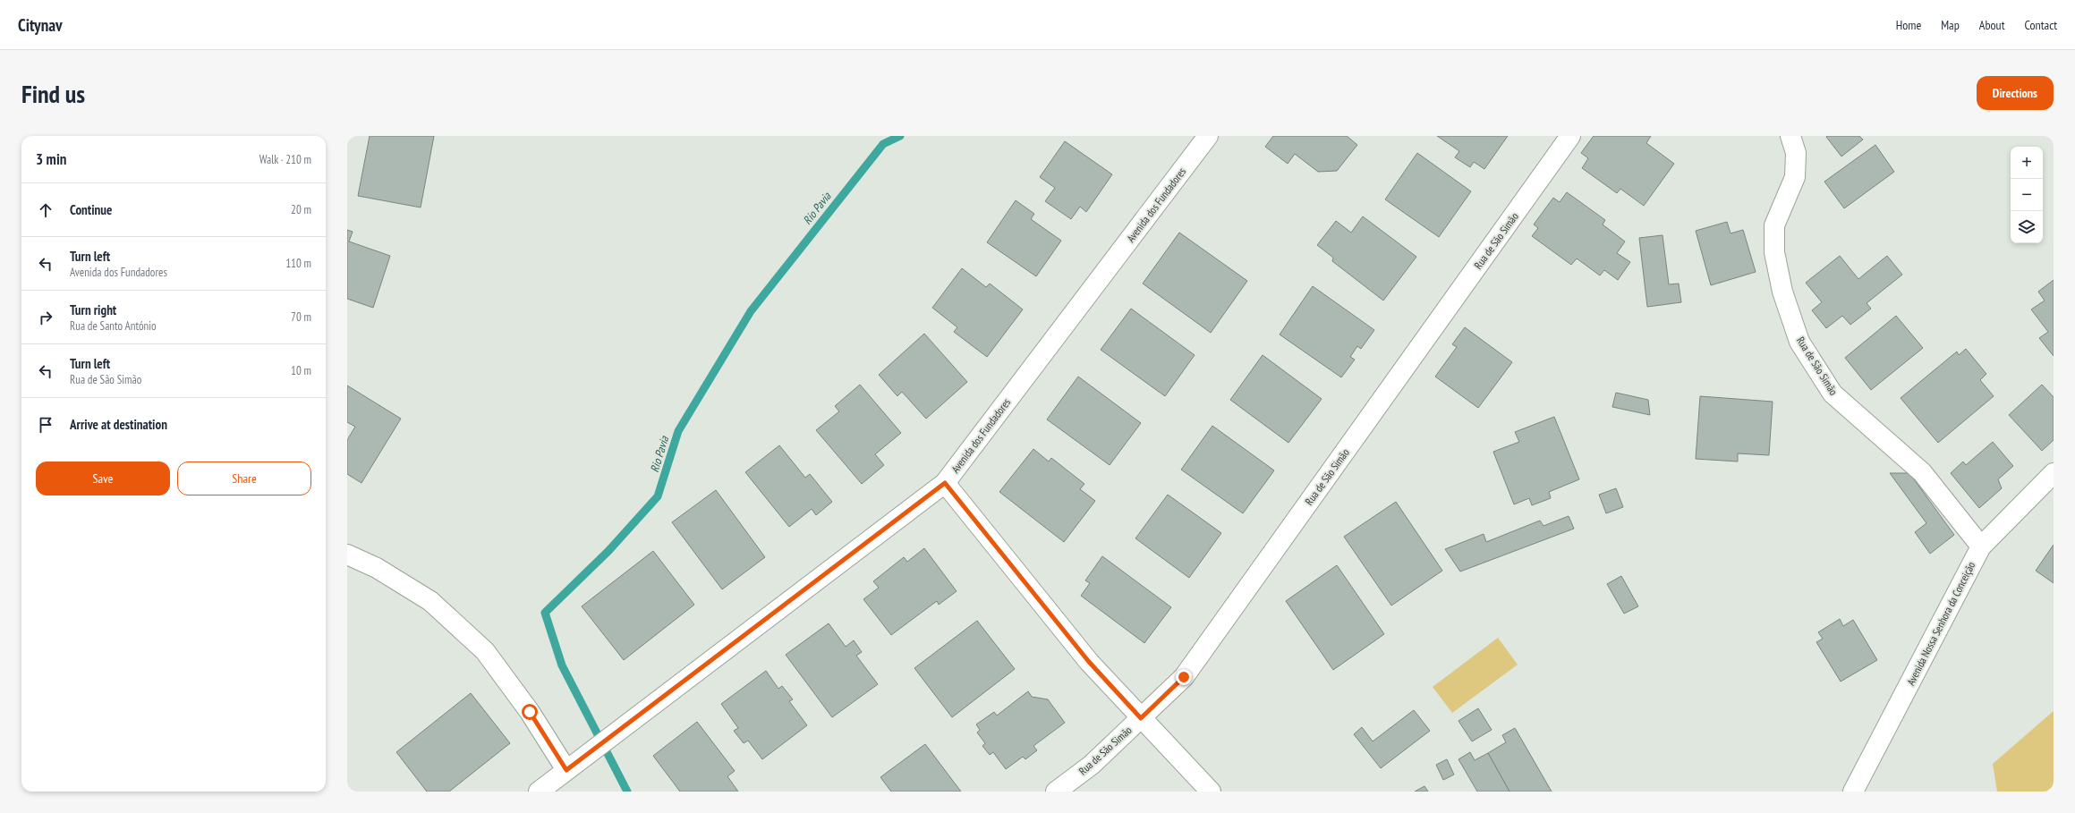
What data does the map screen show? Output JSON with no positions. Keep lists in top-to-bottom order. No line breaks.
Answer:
{"streets":{"street":["Avenida dos Fundadores","Rua de São Simão","Avenida Nossa Senhora da Conceição"]},"crossings":[["Rua de São Simão","Avenida Nossa Senhora da Conceição"]],"water":["Rio Pavia"],"page":{"header":"Citynav","nav":["Home","Map","About","Contact"],"buttons":["Directions",["Save","Share"]],"title":"Find us","heading":["3 min","Walk · 210 m"],"map_buttons":["+","−"],"list":[["Continue","20 m"],["Turn left","Avenida dos Fundadores","110 m"],["Turn right","Rua de Santo António","70 m"],["Turn left","Rua de São Simão","10 m"],"Arrive at destination"]}}
